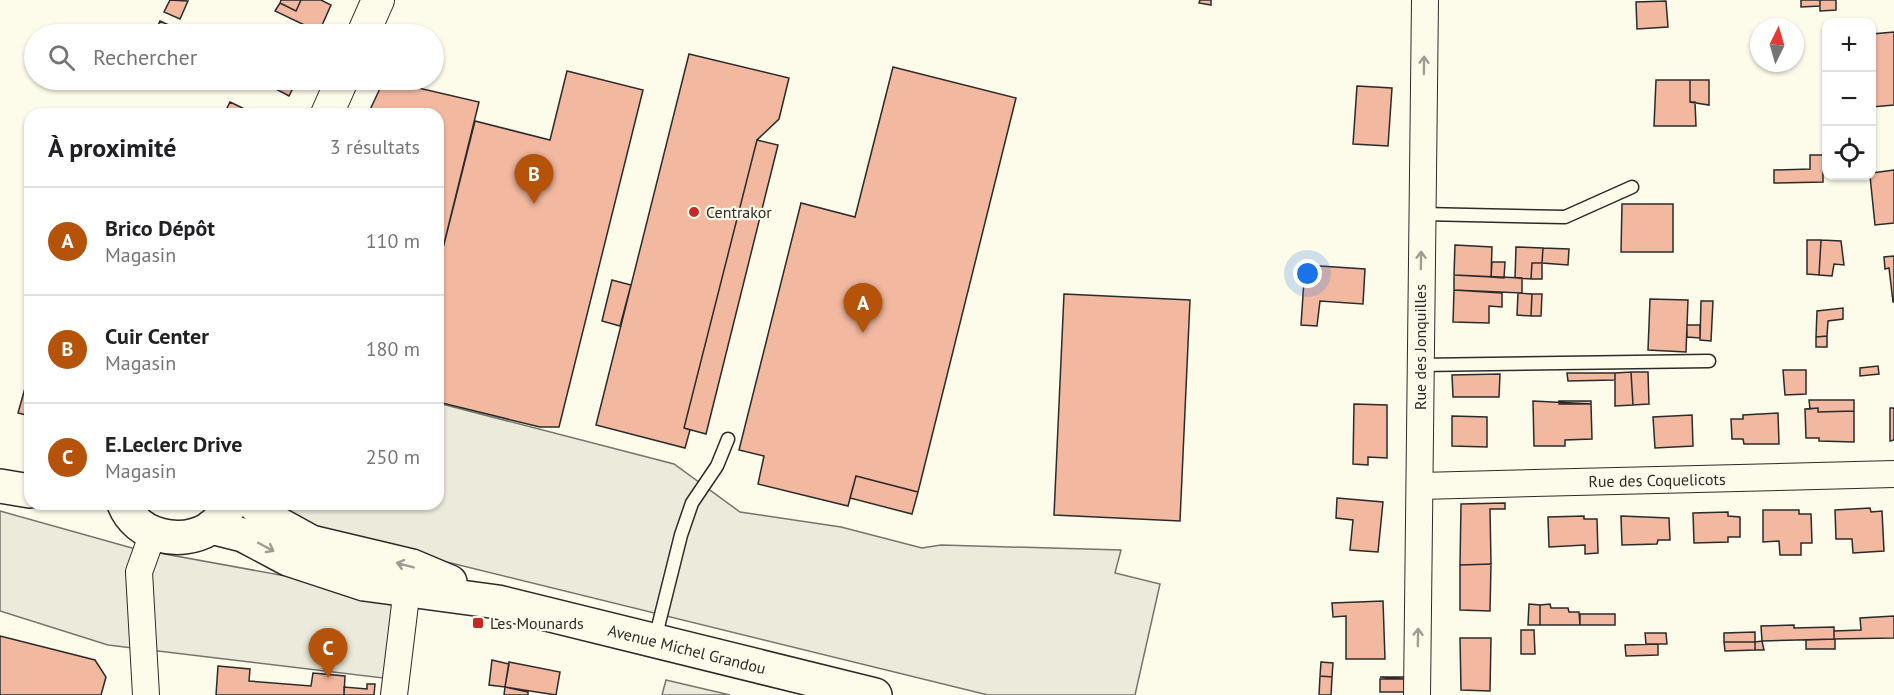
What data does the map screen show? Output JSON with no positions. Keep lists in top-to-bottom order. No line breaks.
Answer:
{"streets":{"main road":["Avenue Michel Grandou"],"street":["Rue des Jonquilles","Rue des Coquelicots"]},"crossings":[["Rue des Jonquilles","Rue des Coquelicots"]],"one_way":["Rue des Jonquilles"],"places":{"other":["Centrakor"],"transit":["Les Mounards"]},"north":"top","page":{"map_buttons":["+","−"],"search":"Rechercher","heading":["À proximité","3 résultats"],"pins":["B","A","C"],"list":[{"mark":"A","name":"Brico Dépôt","note":"Magasin","value":"110 m"},{"mark":"B","name":"Cuir Center","note":"Magasin","value":"180 m"},{"mark":"C","name":"E.Leclerc Drive","note":"Magasin","value":"250 m"}]}}
